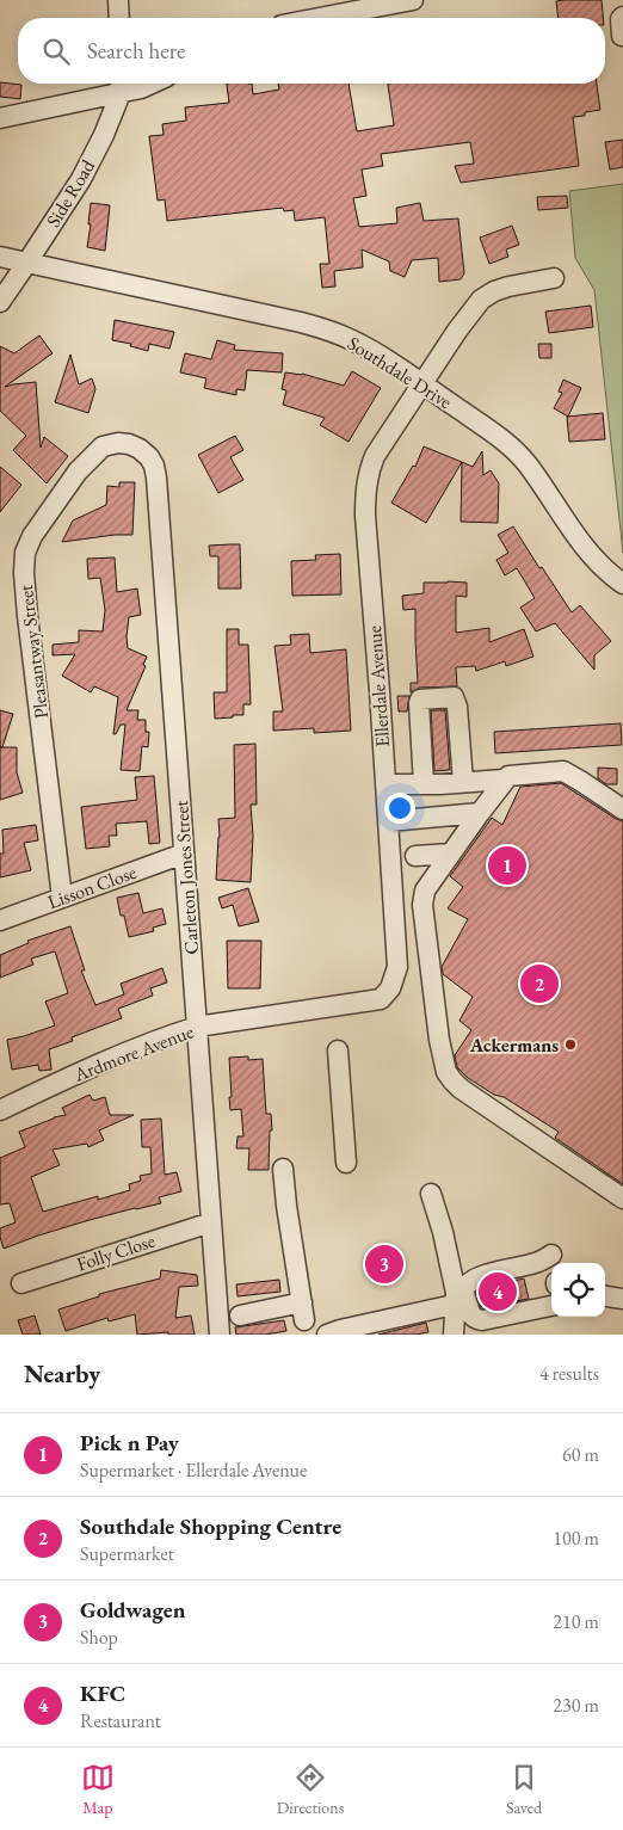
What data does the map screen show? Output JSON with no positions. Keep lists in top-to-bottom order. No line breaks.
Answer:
{"streets":{"street":["Side Road","Southdale Drive","Pleasantway Street","Ellerdale Avenue","Carleton Jones Street","Lisson Close","Ardmore Avenue","Folly Close"]},"crossings":[["Side Road","Southdale Drive"],["Southdale Drive","Ellerdale Avenue"],["Pleasantway Street","Carleton Jones Street"],["Pleasantway Street","Lisson Close"],["Ellerdale Avenue","Ardmore Avenue"],["Carleton Jones Street","Lisson Close"],["Carleton Jones Street","Ardmore Avenue"],["Carleton Jones Street","Folly Close"]],"places":["Ackermans"],"page":{"search":"Search here","pins":["1","2","3","4"],"heading":["Nearby","4 results"],"list":[{"mark":"1","name":"Pick n Pay","note":"Supermarket · Ellerdale Avenue","value":"60 m"},{"mark":"2","name":"Southdale Shopping Centre","note":"Supermarket","value":"100 m"},{"mark":"3","name":"Goldwagen","note":"Shop","value":"210 m"},{"mark":"4","name":"KFC","note":"Restaurant","value":"230 m"}],"nav":["Map","Directions","Saved"]}}
